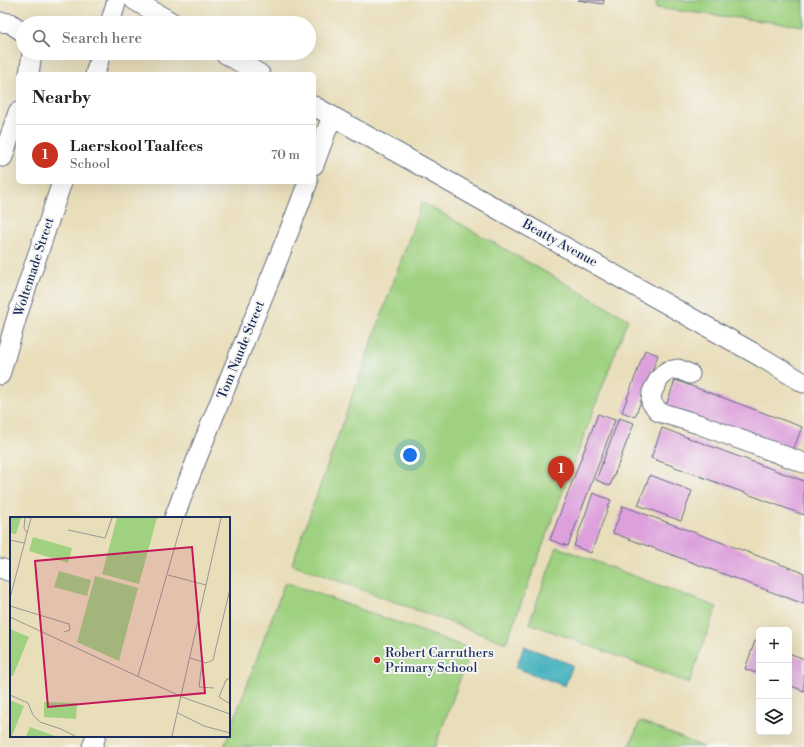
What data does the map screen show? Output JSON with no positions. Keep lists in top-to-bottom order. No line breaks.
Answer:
{"streets":{"street":["Beatty Avenue","Woltemade Street","Tom Naude Street"]},"places":["Robert Carruthers Primary School"],"page":{"search":"Search here","heading":"Nearby","list":[{"mark":"1","name":"Laerskool Taalfees","note":"School","value":"70 m"}],"pins":"1","map_buttons":["+","−"]}}
